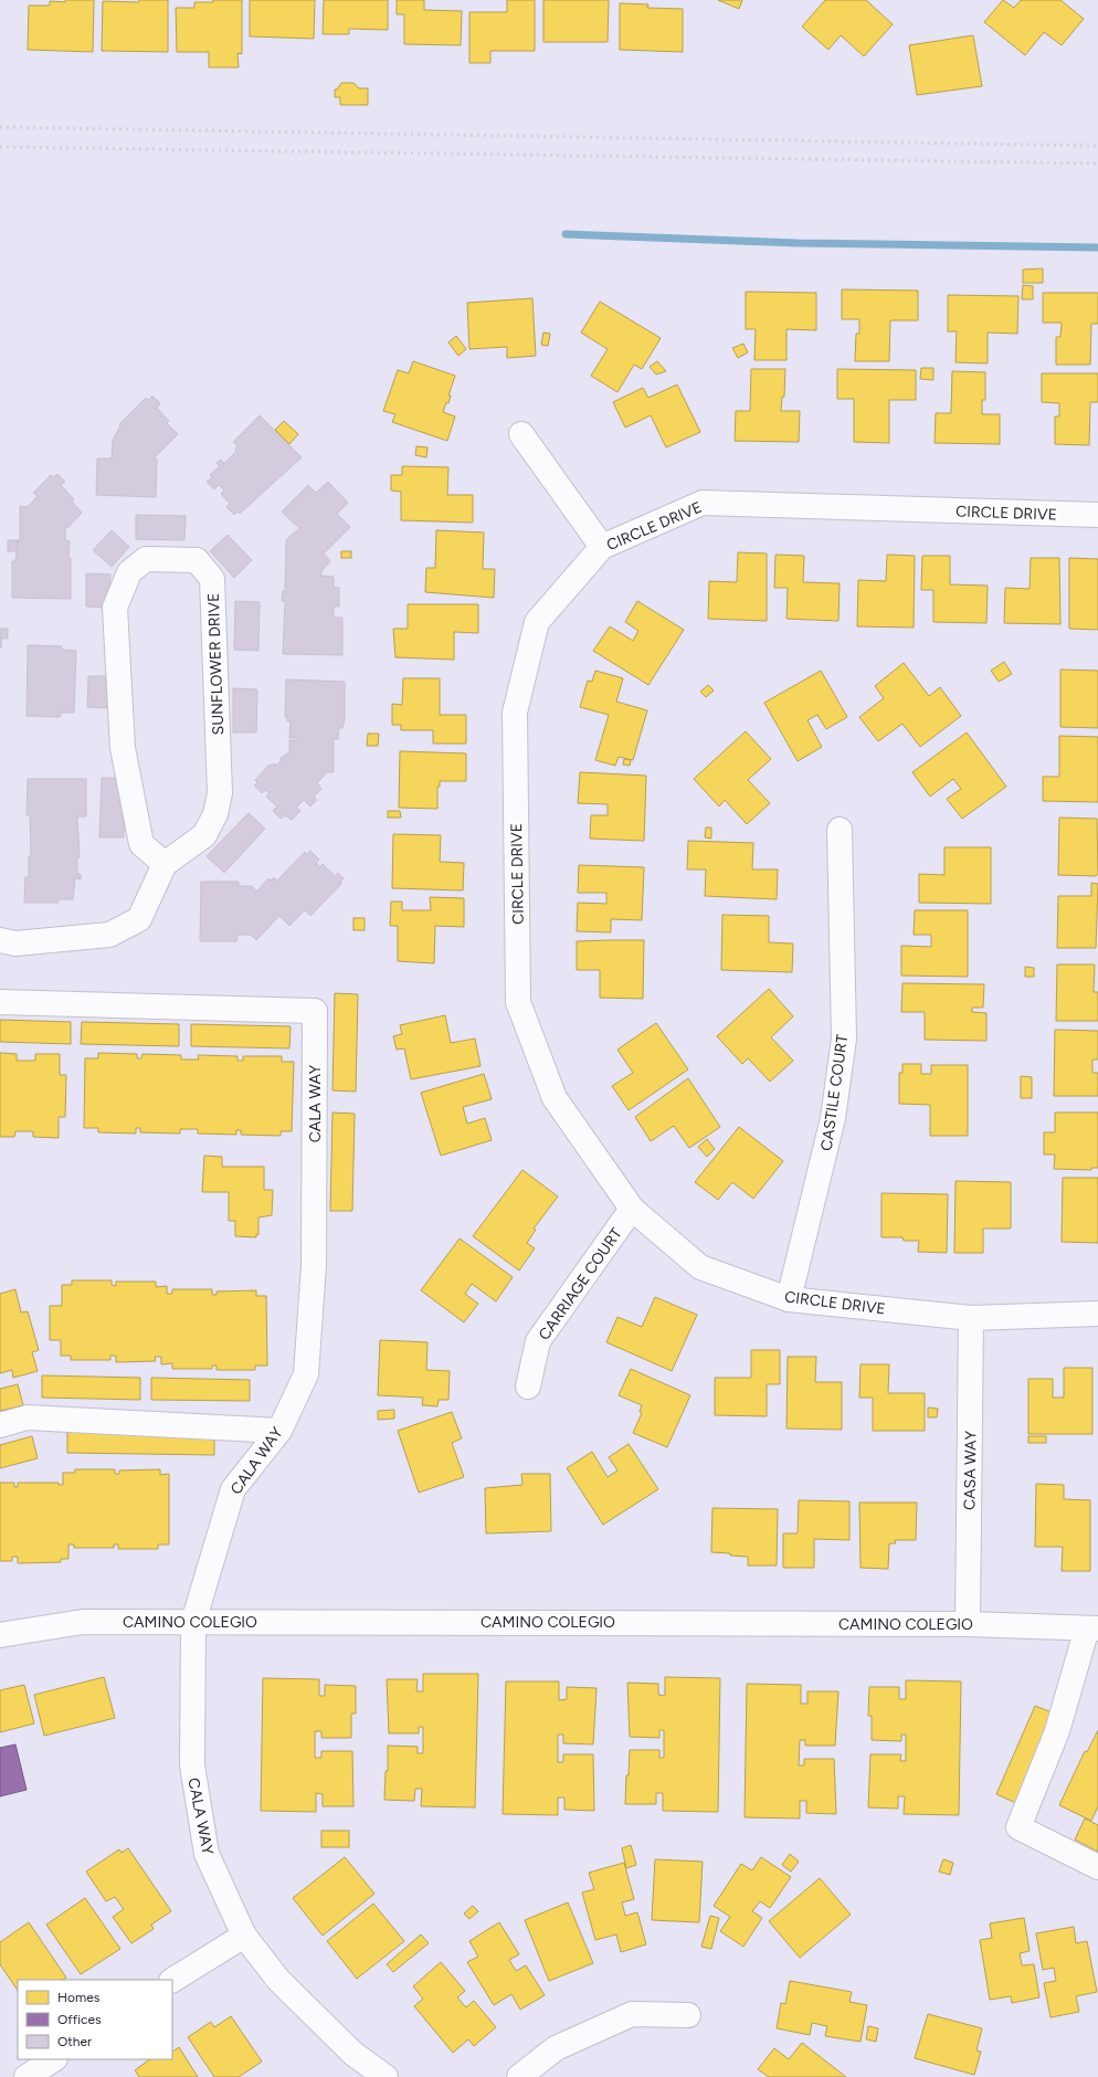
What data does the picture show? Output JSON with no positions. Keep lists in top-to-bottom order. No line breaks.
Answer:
{"streets":{"street":["CIRCLE DRIVE","SUNFLOWER DRIVE","CASTILE COURT","CALA WAY","CARRIAGE COURT","CASA WAY","CAMINO COLEGIO"]},"crossings":[["CIRCLE DRIVE","CASTILE COURT"],["CIRCLE DRIVE","CARRIAGE COURT"],["CIRCLE DRIVE","CASA WAY"],["CALA WAY","CAMINO COLEGIO"],["CASA WAY","CAMINO COLEGIO"]],"legend":["Homes","Offices","Other"]}
